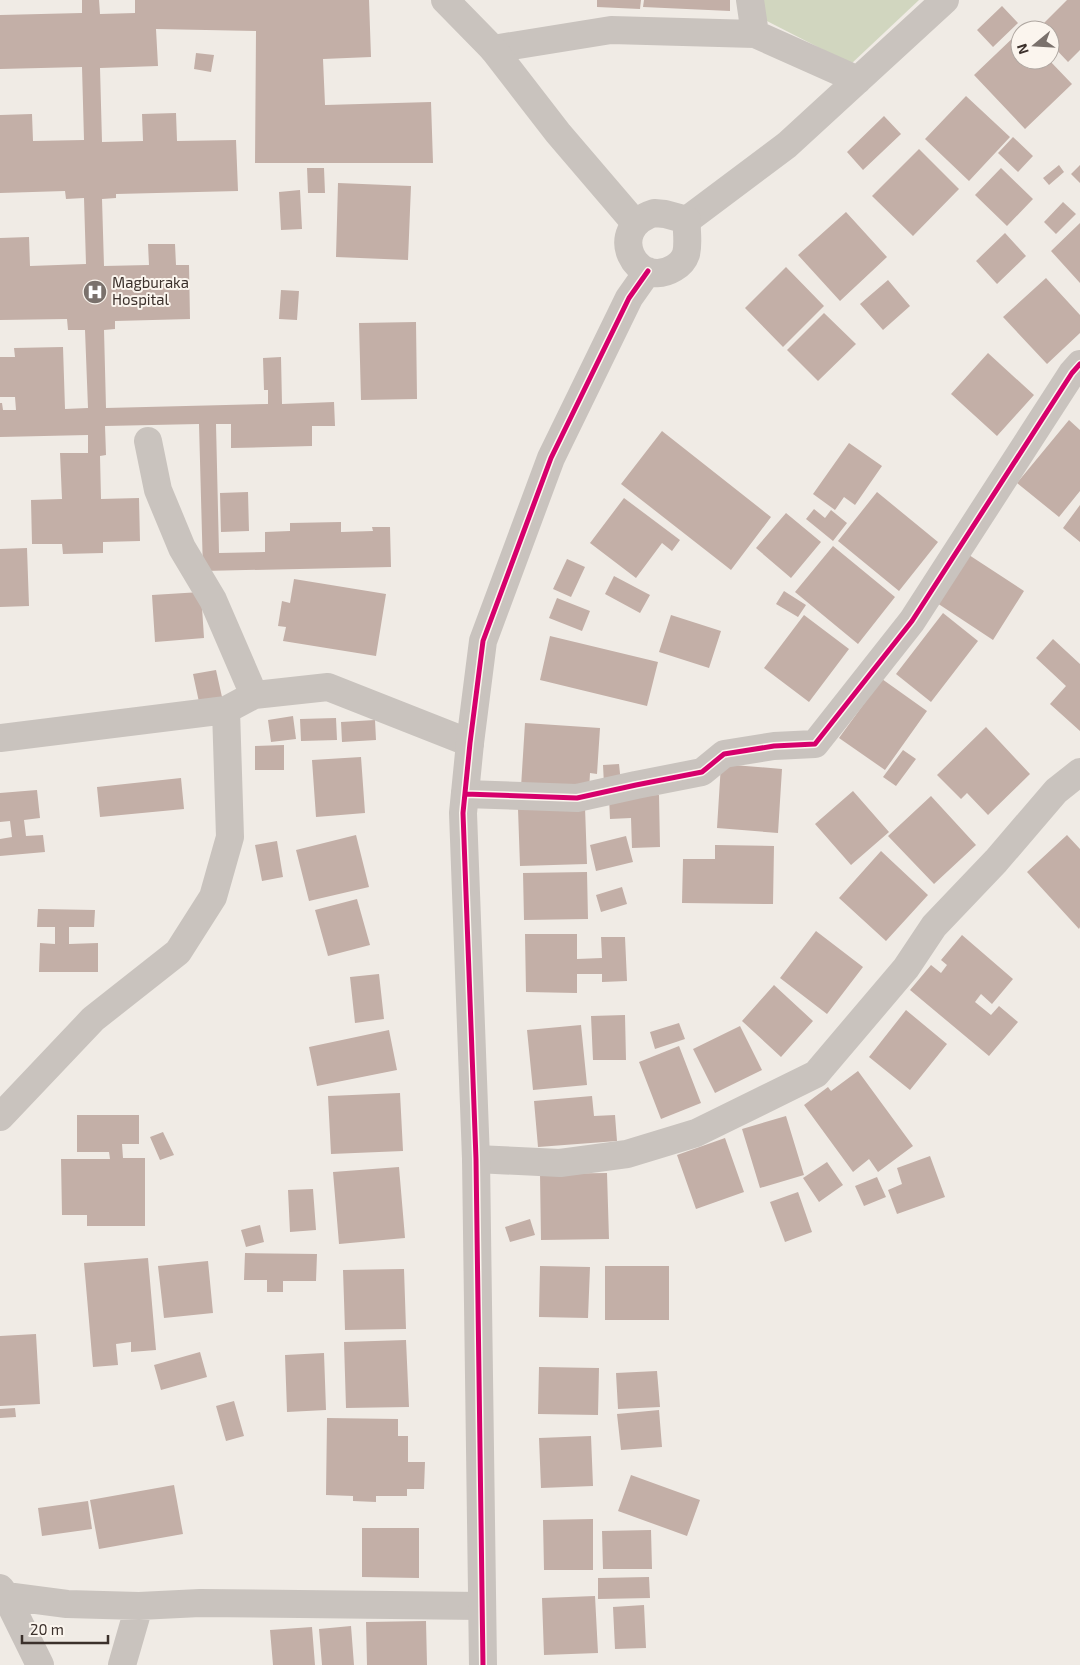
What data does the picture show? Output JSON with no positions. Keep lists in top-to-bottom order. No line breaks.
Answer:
{"places":{"hospital":["Magburaka Hospital"]},"scale_bar":"20 m","north":"left"}
